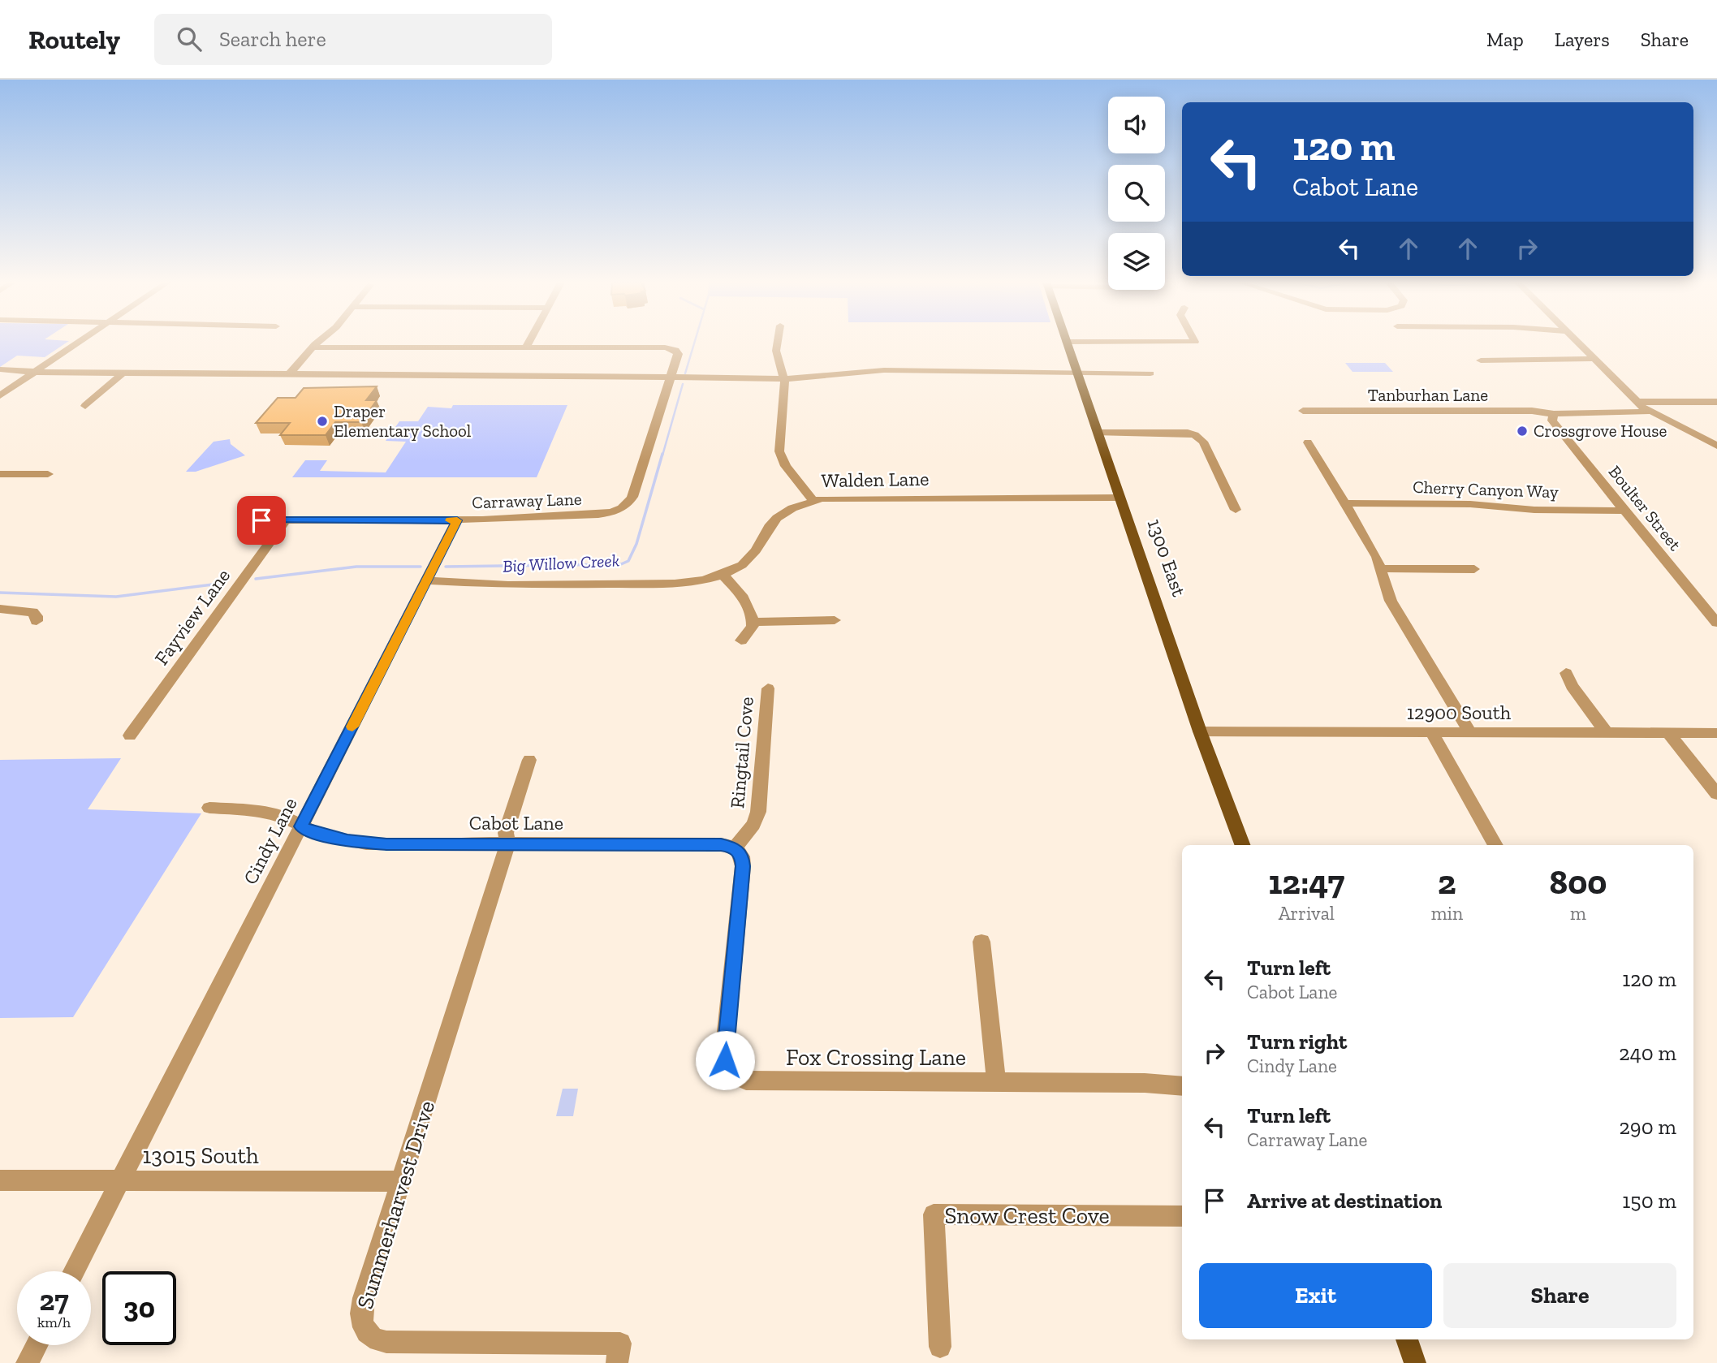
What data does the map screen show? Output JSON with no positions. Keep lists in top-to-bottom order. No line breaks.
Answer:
{"streets":{"main road":["1300 East"],"street":["Tanburhan Lane","Walden Lane","Cherry Canyon Way","Carraway Lane","Boulter Street","Fayview Lane","12900 South","Ringtail Cove","Cabot Lane","Cindy Lane","Fox Crossing Lane","13015 South","Summerharvest Drive","Snow Crest Cove"]},"crossings":[["Tanburhan Lane","Boulter Street"],["Walden Lane","1300 East"],["Walden Lane","Cindy Lane"],["Cherry Canyon Way","Boulter Street"],["Carraway Lane","Fayview Lane"],["Carraway Lane","Cindy Lane"],["1300 East","12900 South"],["Ringtail Cove","Cabot Lane"],["Ringtail Cove","Fox Crossing Lane"],["Cabot Lane","Cindy Lane"],["Cabot Lane","Fox Crossing Lane"],["Cabot Lane","Summerharvest Drive"],["Cindy Lane","13015 South"],["13015 South","Summerharvest Drive"]],"water":["Big Willow Creek"],"places":["Draper Elementary School","Crossgrove House"],"page":{"header":"Routely","search":"Search here","nav":["Map","Layers","Share"],"turn":["120 m","Cabot Lane"],"eta":["12:47","Arrival","2","min","800","m"],"list":[{"name":"Turn left","note":"Cabot Lane","value":"120 m"},{"name":"Turn right","note":"Cindy Lane","value":"240 m"},{"name":"Turn left","note":"Carraway Lane","value":"290 m"},{"name":"Arrive at destination","value":"150 m"}],"buttons":["Exit","Share"],"speed":"27 km/h","limit":"30"}}
